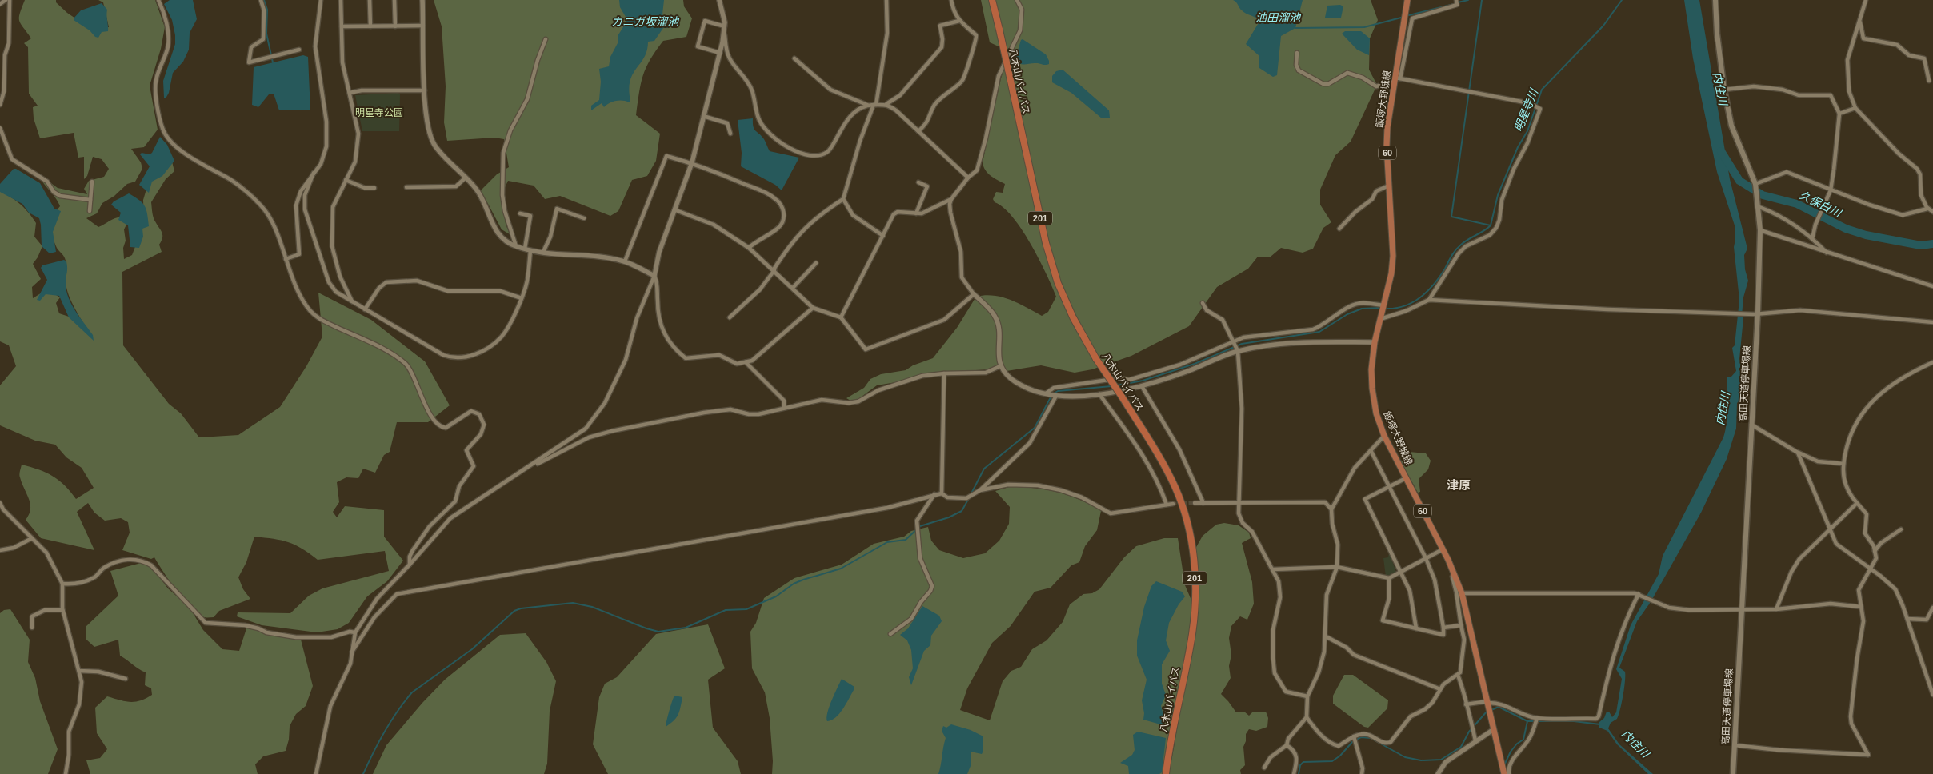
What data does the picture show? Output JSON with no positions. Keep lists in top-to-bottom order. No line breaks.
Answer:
{"streets":{"highway":["八木山バイパス","201"],"main road":["飯塚大野城線","60","高田天道停車場線"]},"districts":["津原"],"water":["油田溜池","カニガ坂溜池","内住川","明星寺川","久保白川"],"parks":["明星寺公園"]}
